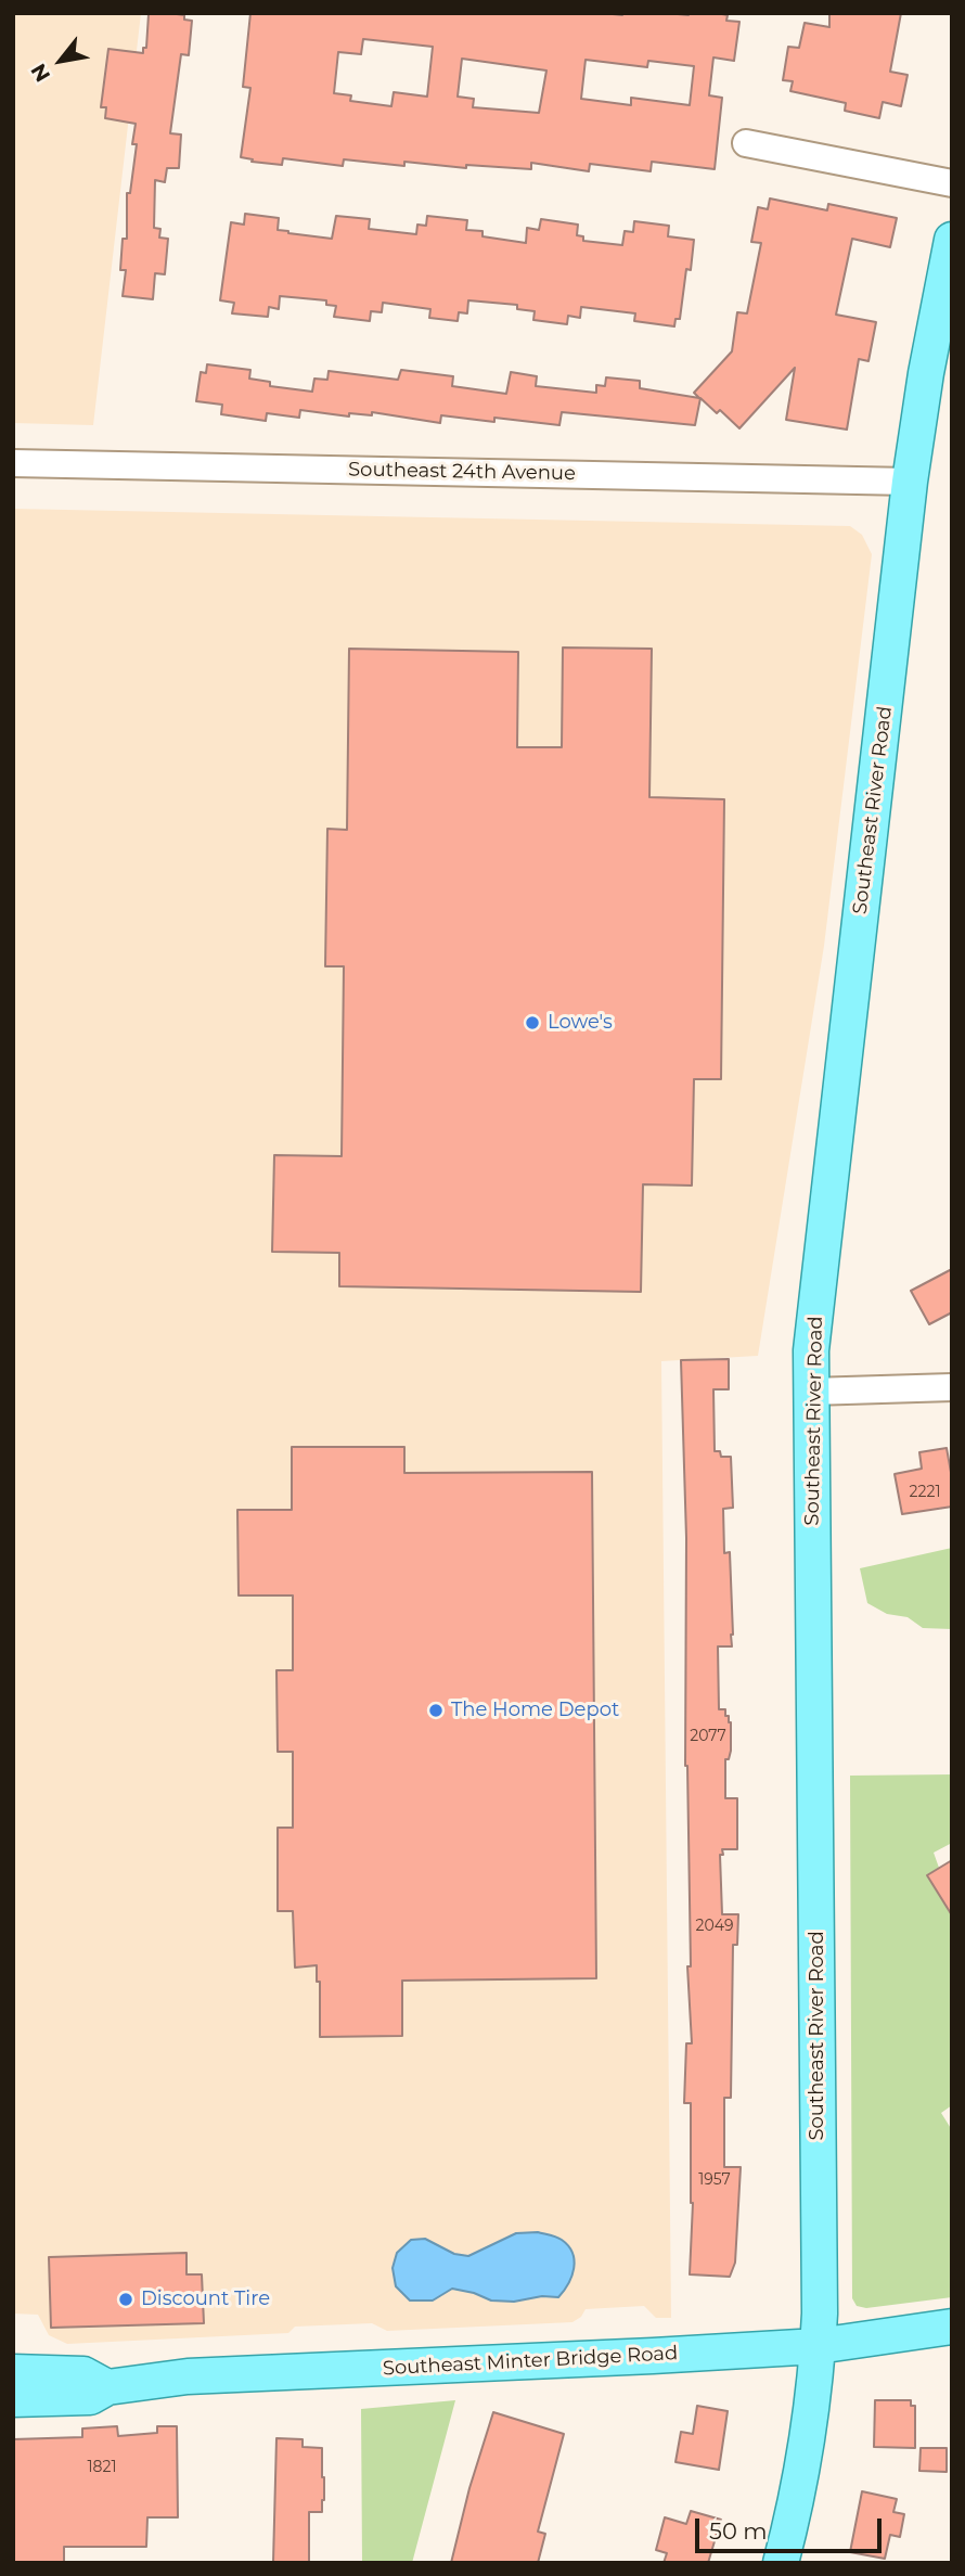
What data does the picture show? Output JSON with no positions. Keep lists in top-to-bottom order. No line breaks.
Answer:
{"streets":{"main road":["Southeast River Road","Southeast Minter Bridge Road"],"street":["Southeast 24th Avenue"]},"crossings":[["Southeast 24th Avenue","Southeast River Road"],["Southeast River Road","Southeast Minter Bridge Road"]],"places":["Lowe's","The Home Depot","Discount Tire"],"house_numbers":["2221","2077","2049","1957","1821"],"scale_bar":"50 m","north":"bottom left"}
